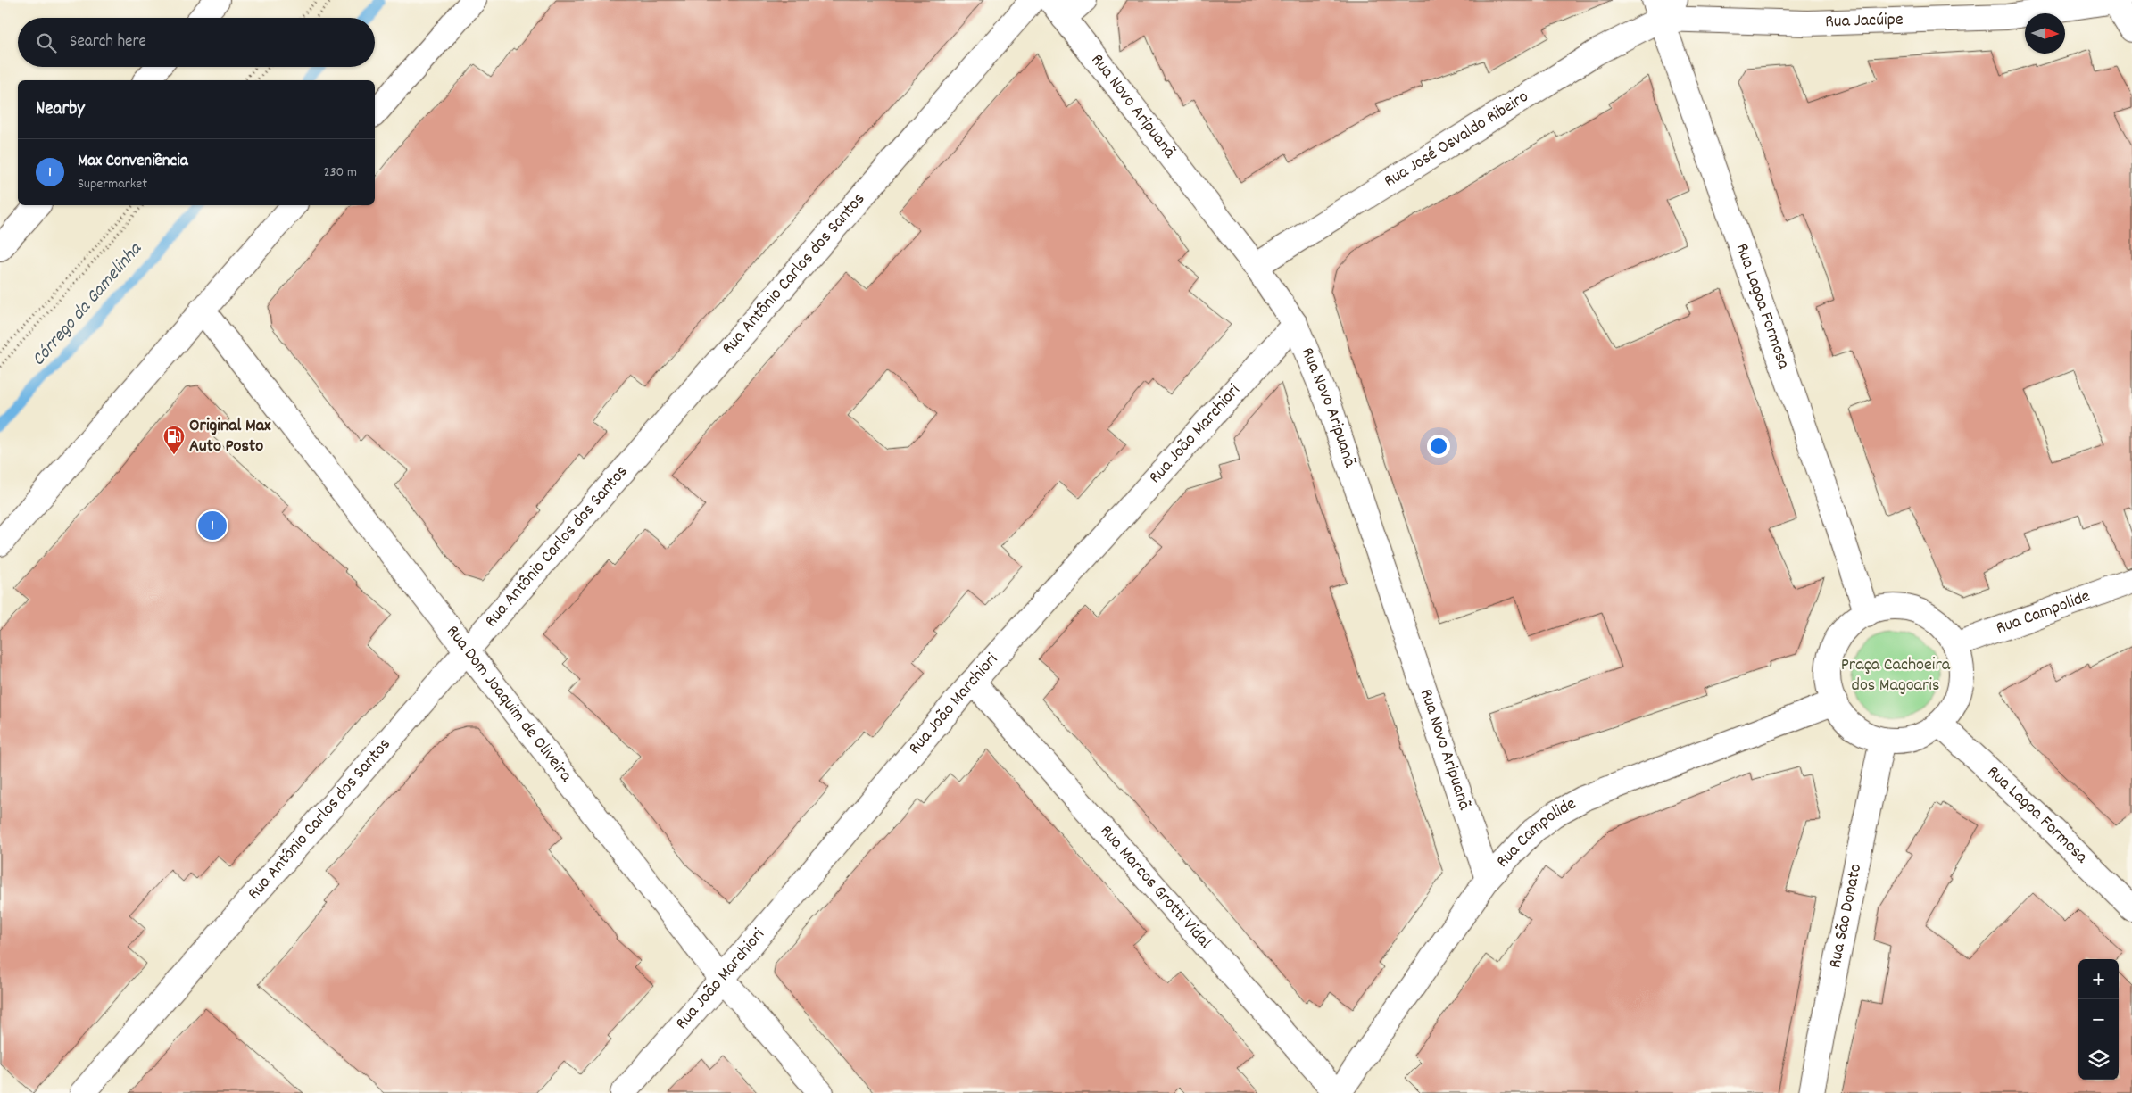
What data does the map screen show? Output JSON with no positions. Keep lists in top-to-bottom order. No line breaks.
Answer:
{"streets":{"street":["Rua Jacúipe","Rua Novo Aripuanã","Rua José Osvaldo Ribeiro","Rua Antônio Carlos dos Santos","Rua Lagoa Formosa","Rua João Marchiori","Rua Campolide","Rua Dom Joaquim de Oliveira","Rua Marcos Grotti Vidal","Rua São Donato"]},"crossings":[["Rua Jacúipe","Rua José Osvaldo Ribeiro"],["Rua Jacúipe","Rua Lagoa Formosa"],["Rua Novo Aripuanã","Rua José Osvaldo Ribeiro"],["Rua Novo Aripuanã","Rua João Marchiori"],["Rua Novo Aripuanã","Rua Campolide"],["Rua José Osvaldo Ribeiro","Rua Lagoa Formosa"],["Rua Antônio Carlos dos Santos","Rua Dom Joaquim de Oliveira"],["Rua Lagoa Formosa","Rua Campolide"],["Rua Lagoa Formosa","Rua São Donato"],["Rua João Marchiori","Rua Dom Joaquim de Oliveira"],["Rua João Marchiori","Rua Marcos Grotti Vidal"],["Rua Campolide","Rua Marcos Grotti Vidal"],["Rua Campolide","Rua São Donato"]],"water":["Córrego da Gamelinha"],"parks":["Praça Cachoeira dos Magoaris"],"places":{"fuel station":["Original Max Auto Posto"]},"north":"right","page":{"search":"Search here","heading":"Nearby","list":[{"mark":"1","name":"Max Conveniência","note":"Supermarket","value":"230 m"}],"pins":"1","map_buttons":["+","−"]}}
